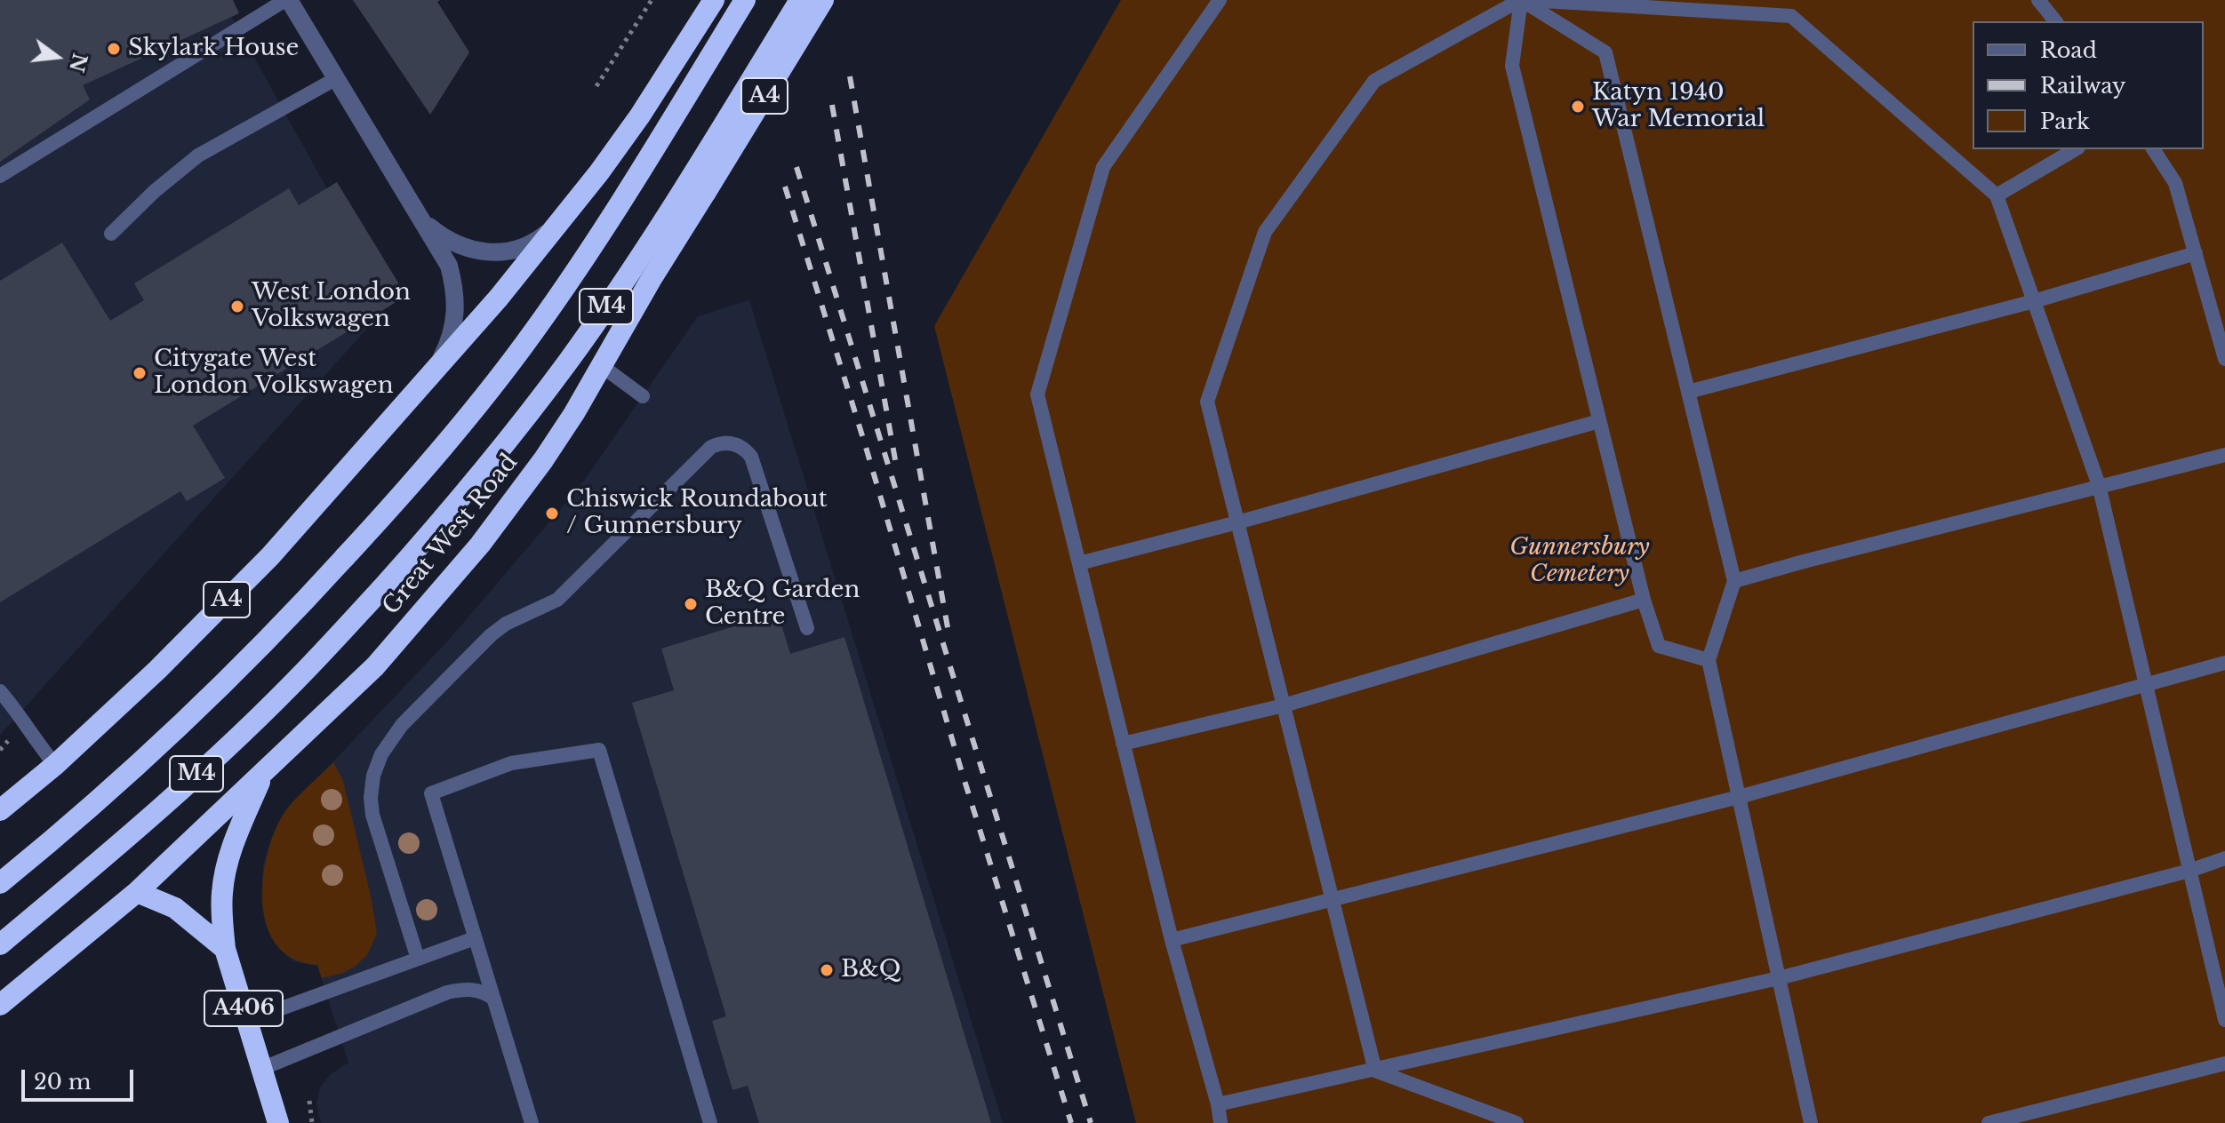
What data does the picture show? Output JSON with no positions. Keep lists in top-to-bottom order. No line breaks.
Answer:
{"streets":{"highway":["A4","M4","Great West Road","A406"]},"crossings":[["Great West Road","A406"]],"parks":["Gunnersbury Cemetery"],"places":["Skylark House","Katyn 1940 War Memorial","West London Volkswagen","Citygate West London Volkswagen","Chiswick Roundabout / Gunnersbury","B&Q Garden Centre","B&Q"],"legend":["Road","Railway","Park"],"scale_bar":"20 m","north":"right"}
